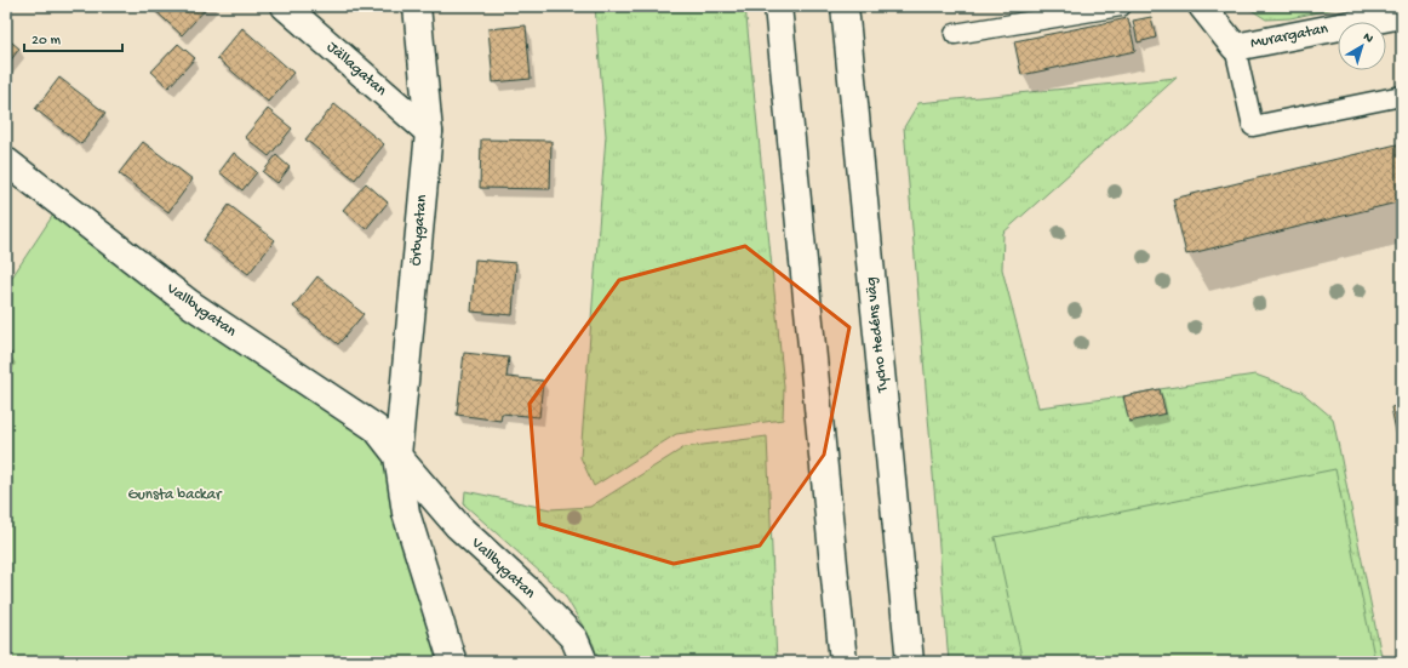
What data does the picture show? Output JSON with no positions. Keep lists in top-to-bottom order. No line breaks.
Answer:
{"streets":{"street":["Murargatan","Jällagatan","Örbygatan","Vallbygatan","Tycho Hedéns väg"]},"crossings":[["Jällagatan","Örbygatan"],["Örbygatan","Vallbygatan"]],"parks":["Gunsta backar"],"scale_bar":"20 m","north":"top right"}
